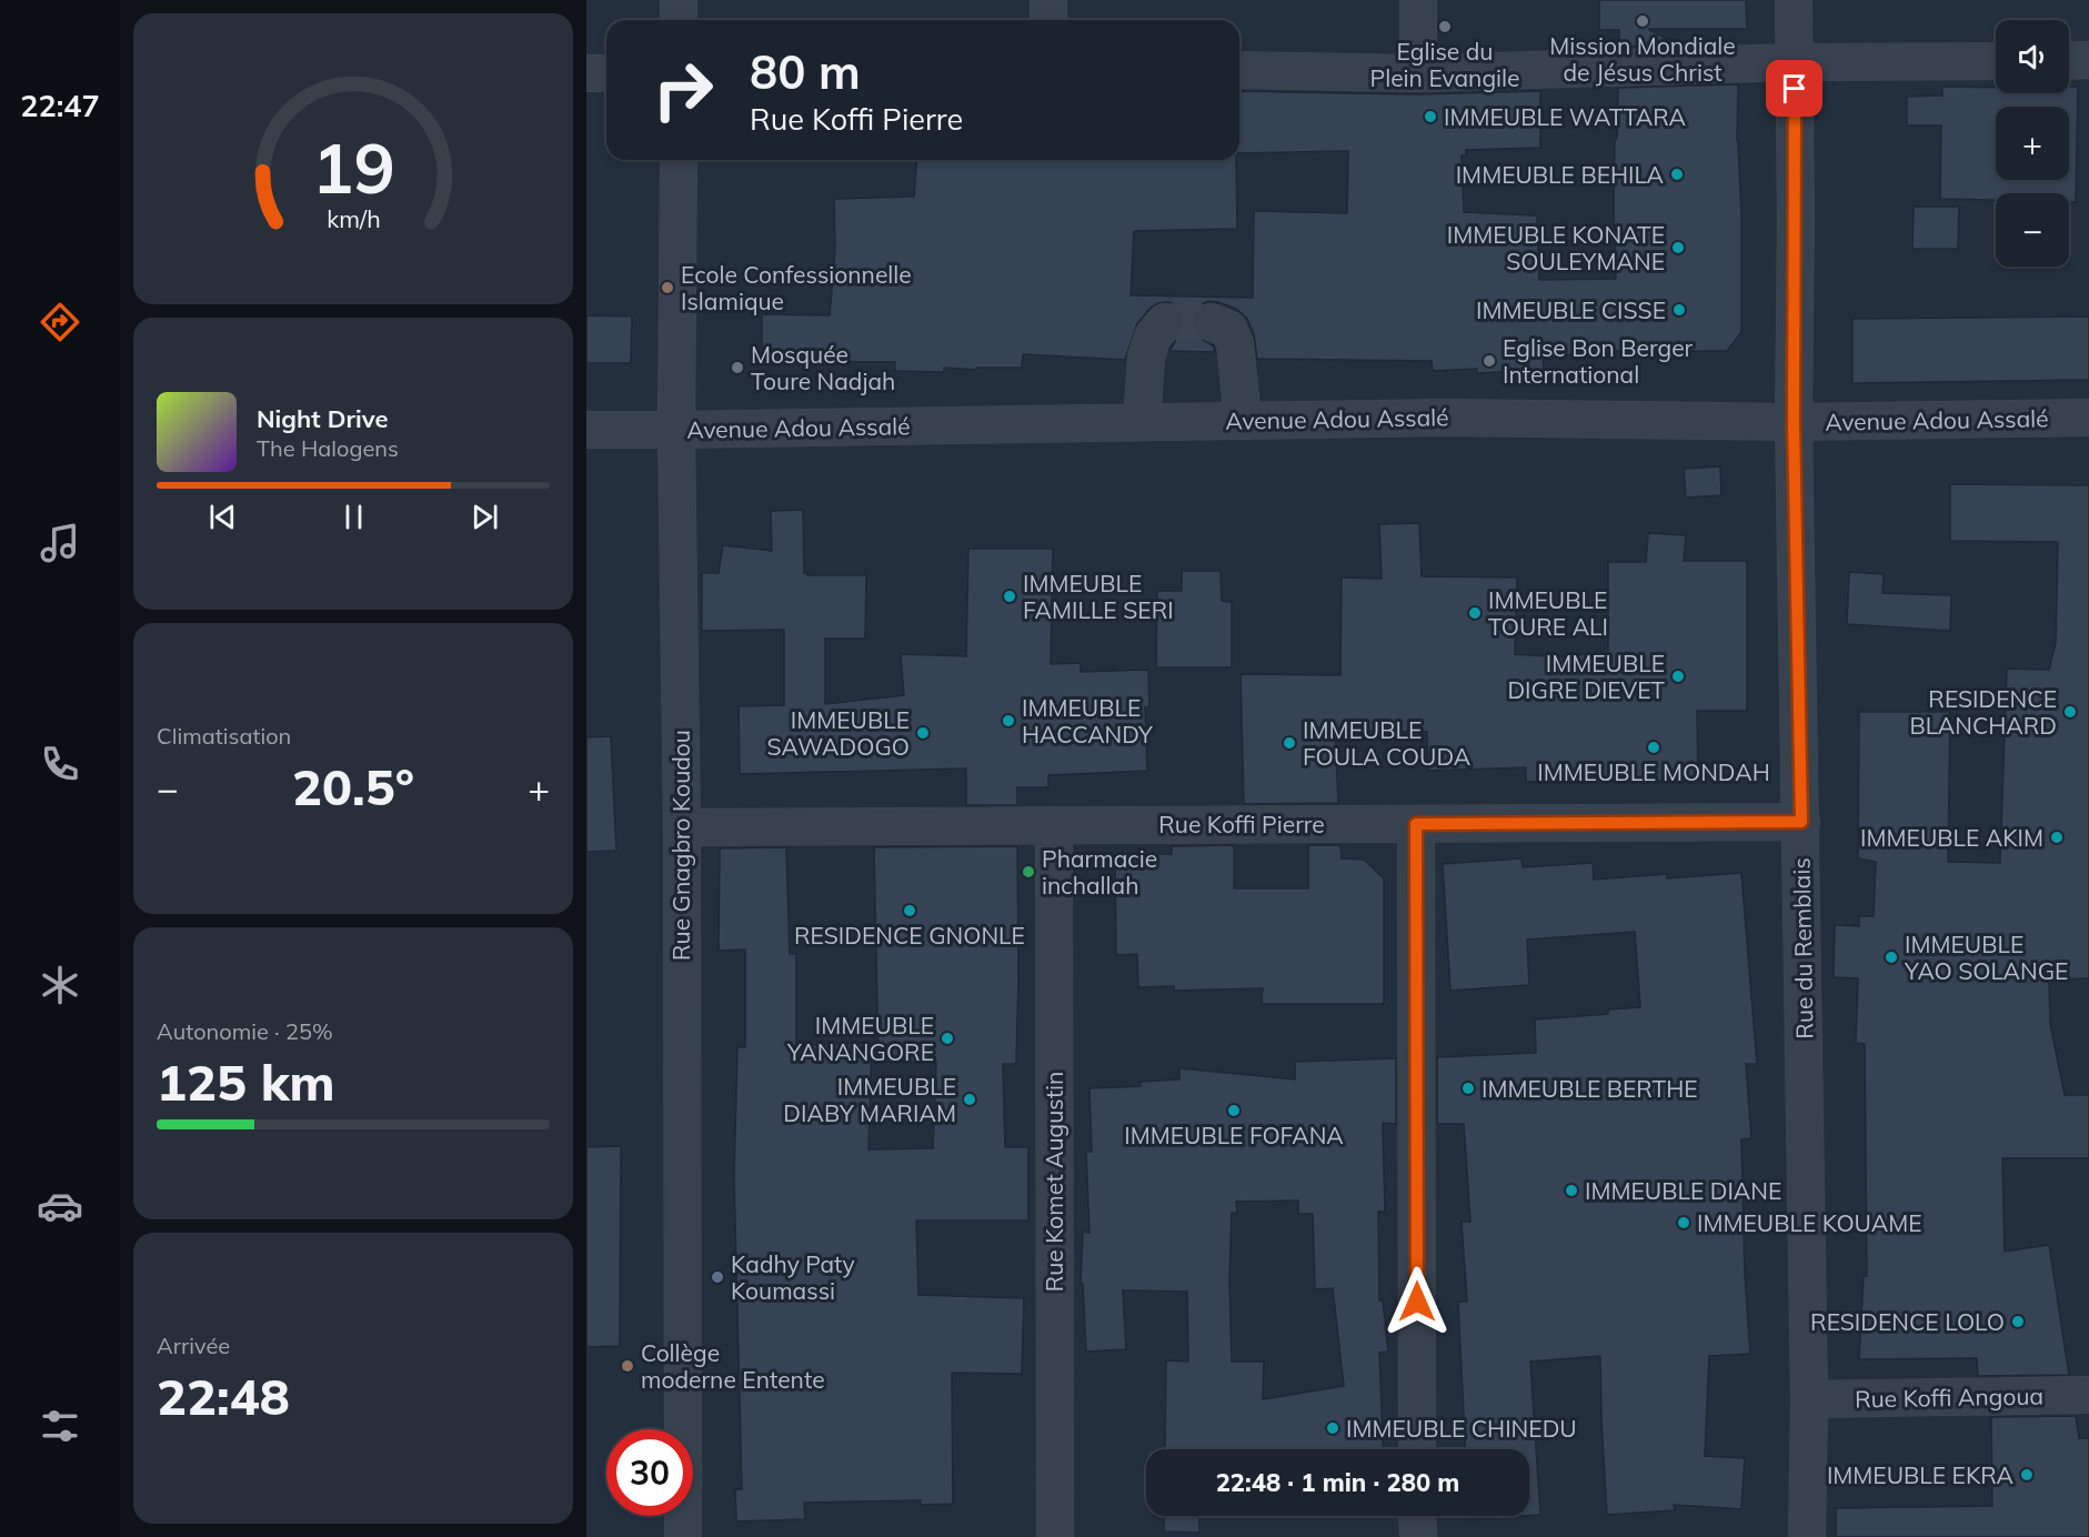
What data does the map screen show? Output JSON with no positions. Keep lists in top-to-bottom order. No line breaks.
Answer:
{"streets":{"street":["Avenue Adou Assalé","Rue Koffi Pierre","Rue Gnagbro Koudou","Rue du Remblais","Rue Komet Augustin","Rue Koffi Angoua"]},"crossings":[["Avenue Adou Assalé","Rue Gnagbro Koudou"],["Avenue Adou Assalé","Rue du Remblais"],["Rue Koffi Pierre","Rue Gnagbro Koudou"],["Rue Koffi Pierre","Rue du Remblais"],["Rue Koffi Pierre","Rue Komet Augustin"],["Rue du Remblais","Rue Koffi Angoua"]],"places":["Mission Mondiale de Jésus Christ","Eglise du Plein Evangile","IMMEUBLE WATTARA","IMMEUBLE BEHILA","IMMEUBLE KONATE SOULEYMANE","Ecole Confessionnelle Islamique","IMMEUBLE CISSE","Eglise Bon Berger International","Mosquée Toure Nadjah","IMMEUBLE FAMILLE SERI","IMMEUBLE TOURE ALI","IMMEUBLE DIGRE DIEVET","RESIDENCE BLANCHARD","IMMEUBLE HACCANDY","IMMEUBLE SAWADOGO","IMMEUBLE FOULA COUDA","IMMEUBLE MONDAH","IMMEUBLE AKIM","Pharmacie inchallah","RESIDENCE GNONLE","IMMEUBLE YAO SOLANGE","IMMEUBLE YANANGORE","IMMEUBLE BERTHE","IMMEUBLE DIABY MARIAM","IMMEUBLE FOFANA","IMMEUBLE DIANE","IMMEUBLE KOUAME","Kadhy Paty Koumassi","RESIDENCE LOLO","Collège moderne Entente","IMMEUBLE CHINEDU","IMMEUBLE EKRA"],"page":{"tabs":"22:47","map_buttons":["+","−"],"turn":["80 m","Rue Koffi Pierre"],"song":["Night Drive","The Halogens"],"tile":["Climatisation",["Autonomie · 25%","125 km"],["Arrivée","22:48"]],"heat":["−","20.5°","+"],"limit":"30","trip":"22:48 · 1 min · 280 m","gauge":["19","km/h"]}}
